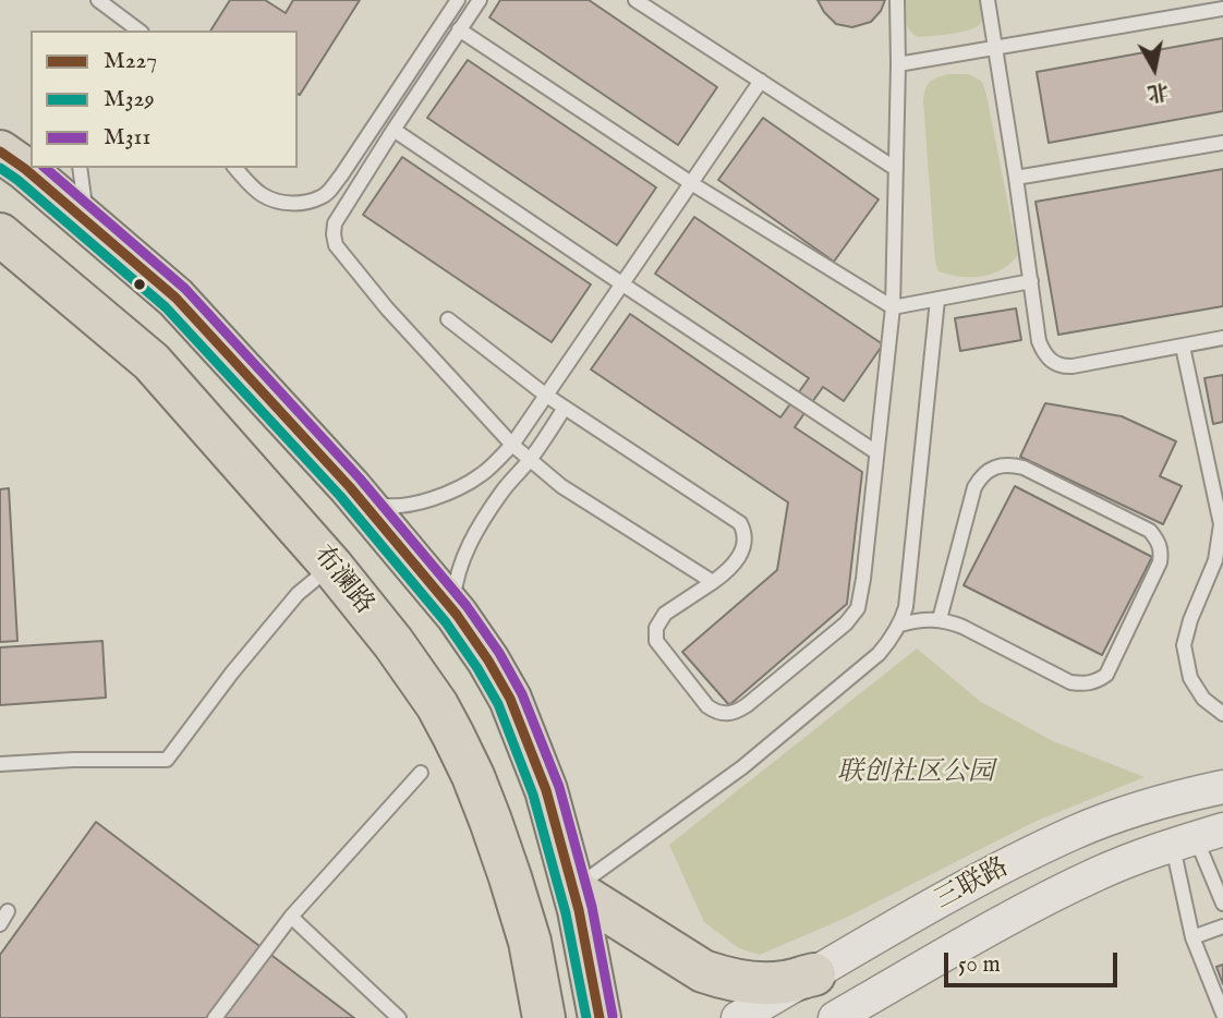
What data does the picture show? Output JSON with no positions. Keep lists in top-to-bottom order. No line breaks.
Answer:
{"streets":{"main road":["布澜路"],"street":["三联路"]},"parks":["联创社区公园"],"lines":["transit line M227","transit line M329","transit line M311"],"legend":["M227","M329","M311"],"scale_bar":"50 m","north":"bottom"}
